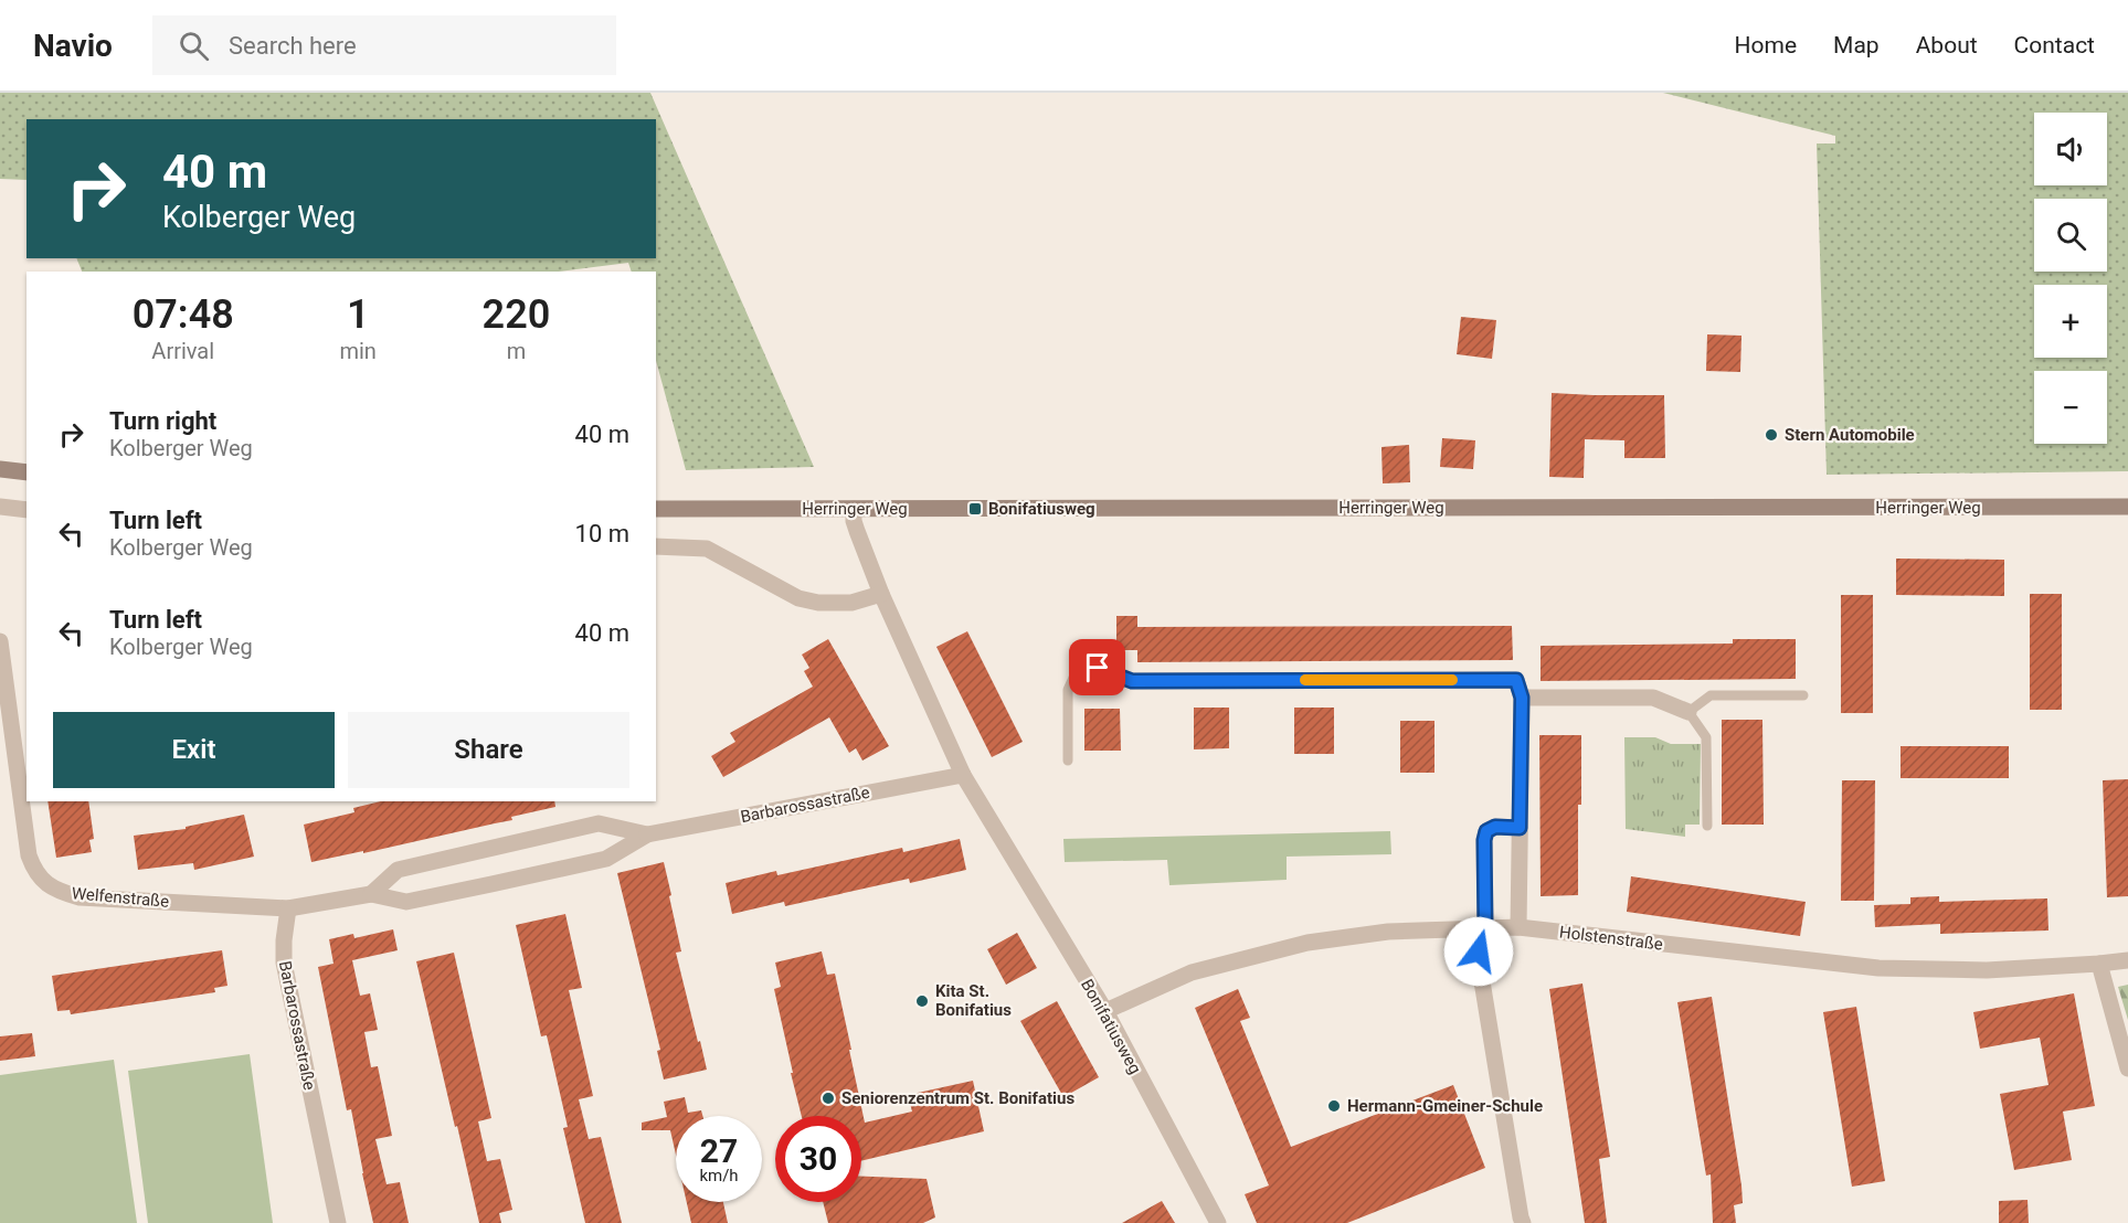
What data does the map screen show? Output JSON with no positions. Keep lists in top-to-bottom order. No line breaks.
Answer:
{"streets":{"main road":["Herringer Weg"],"street":["Barbarossastraße","Welfenstraße","Holstenstraße","Bonifatiusweg"]},"crossings":[["Herringer Weg","Bonifatiusweg"],["Barbarossastraße","Welfenstraße"],["Barbarossastraße","Bonifatiusweg"],["Holstenstraße","Bonifatiusweg"]],"places":{"other":["Stern Automobile","Kita St. Bonifatius","Seniorenzentrum St. Bonifatius","Hermann-Gmeiner-Schule"],"transit":["Bonifatiusweg"]},"page":{"header":"Navio","search":"Search here","nav":["Home","Map","About","Contact"],"map_buttons":["+","−"],"turn":["40 m","Kolberger Weg"],"eta":["07:48","Arrival","1","min","220","m"],"list":[{"name":"Turn right","note":"Kolberger Weg","value":"40 m"},{"name":"Turn left","note":"Kolberger Weg","value":"10 m"},{"name":"Turn left","note":"Kolberger Weg","value":"40 m"}],"buttons":["Exit","Share"],"speed":"27 km/h","limit":"30"}}
